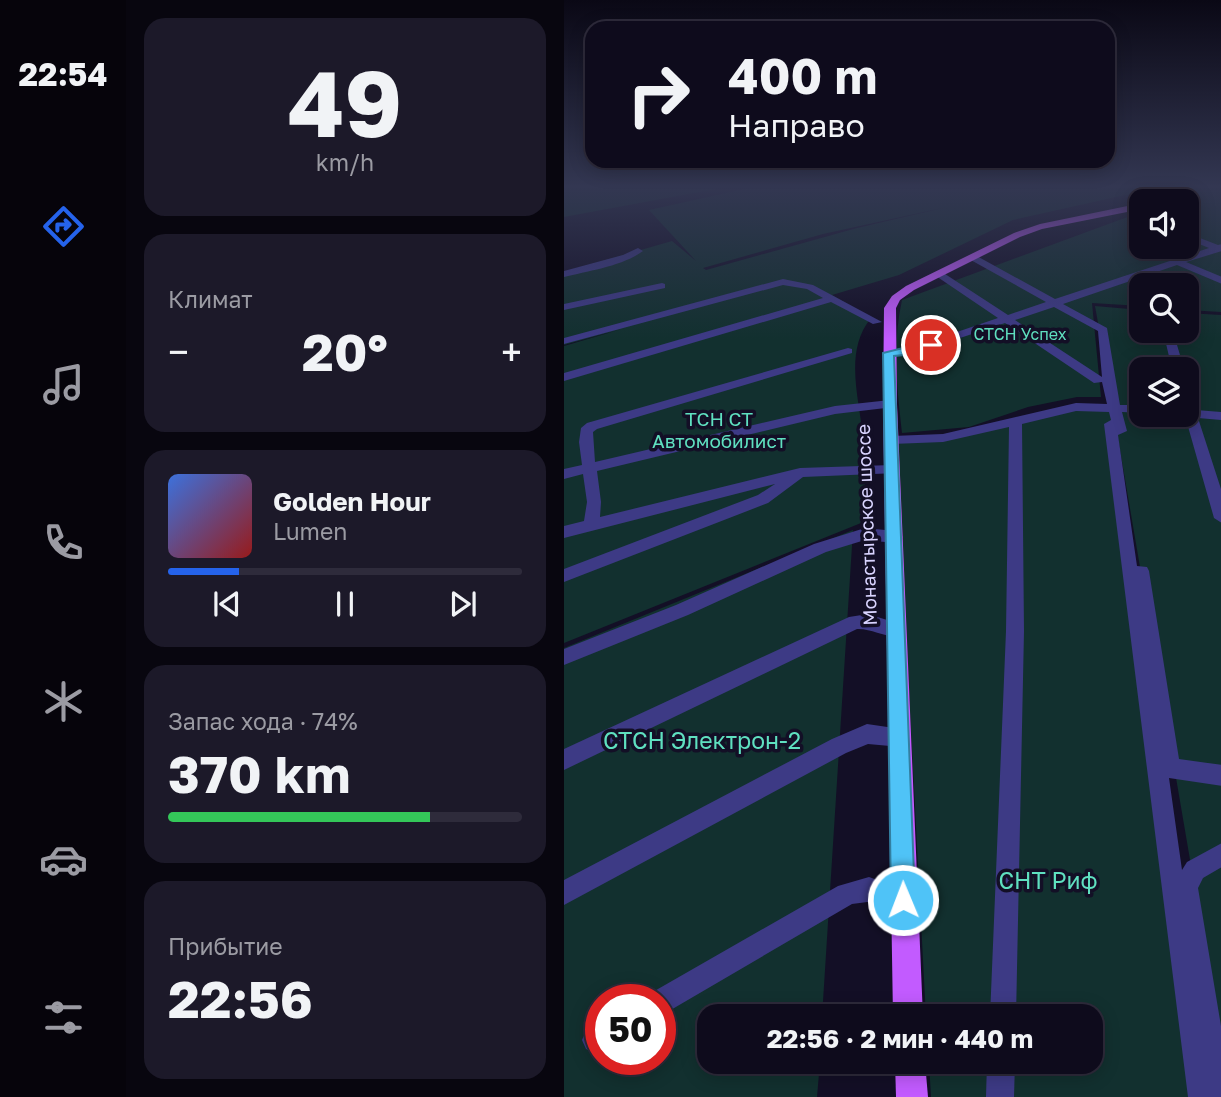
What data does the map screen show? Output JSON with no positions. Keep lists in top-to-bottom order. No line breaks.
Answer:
{"streets":{"main road":["Монастырское шоссе"]},"parks":["СТСН Успех","ТСН СТ Автомобилист","СТСН Электрон-2","СНТ Риф"],"page":{"tabs":"22:54","tile":[["49","km/h"],"Климат",["Запас хода · 74%","370 km"],["Прибытие","22:56"]],"turn":["400 m","Направо"],"heat":["−","20°","+"],"song":["Golden Hour","Lumen"],"limit":"50","trip":"22:56 · 2 мин · 440 m"}}
